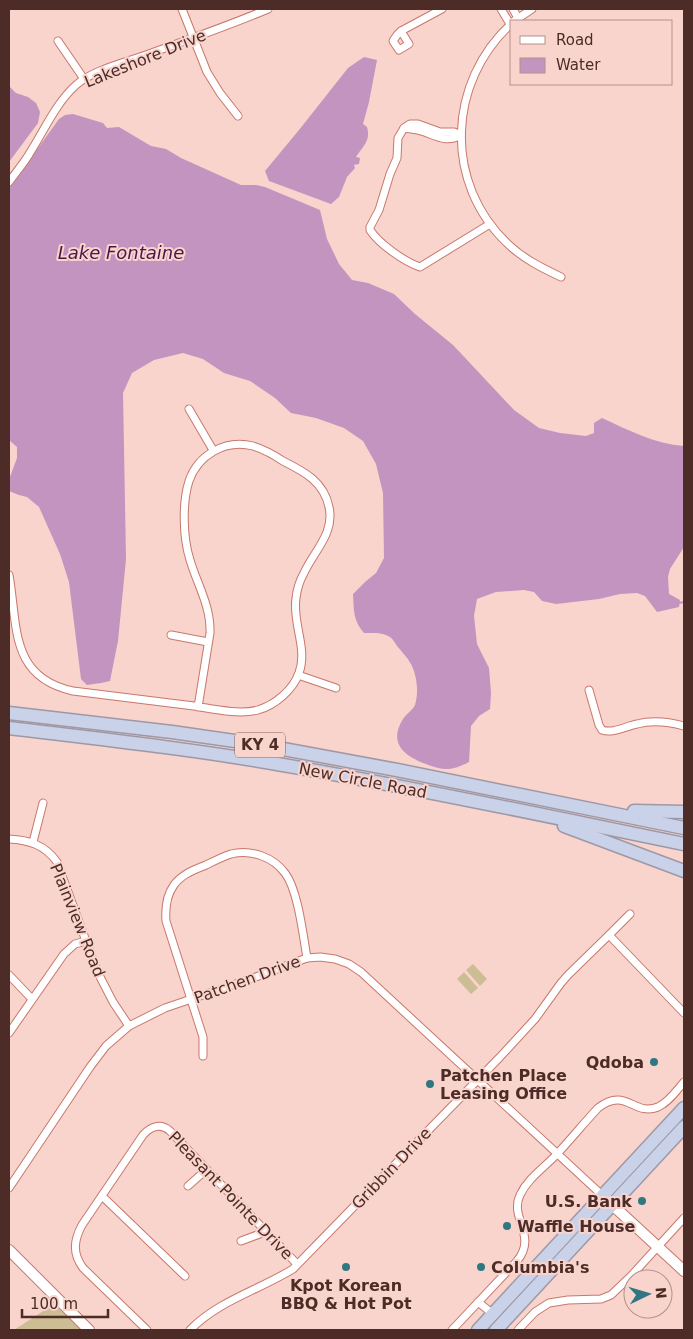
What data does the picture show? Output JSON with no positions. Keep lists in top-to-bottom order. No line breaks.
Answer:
{"streets":{"highway":["KY 4","New Circle Road"],"street":["Lakeshore Drive","Plainview Road","Patchen Drive","Gribbin Drive","Pleasant Pointe Drive"]},"crossings":[["Plainview Road","Patchen Drive"],["Patchen Drive","Gribbin Drive"],["Gribbin Drive","Pleasant Pointe Drive"]],"water":["Lake Fontaine"],"places":["Qdoba","Patchen Place Leasing Office","U.S. Bank","Waffle House","Kpot Korean BBQ & Hot Pot","Columbia's"],"legend":["Road","Water"],"scale_bar":"100 m","north":"right"}
